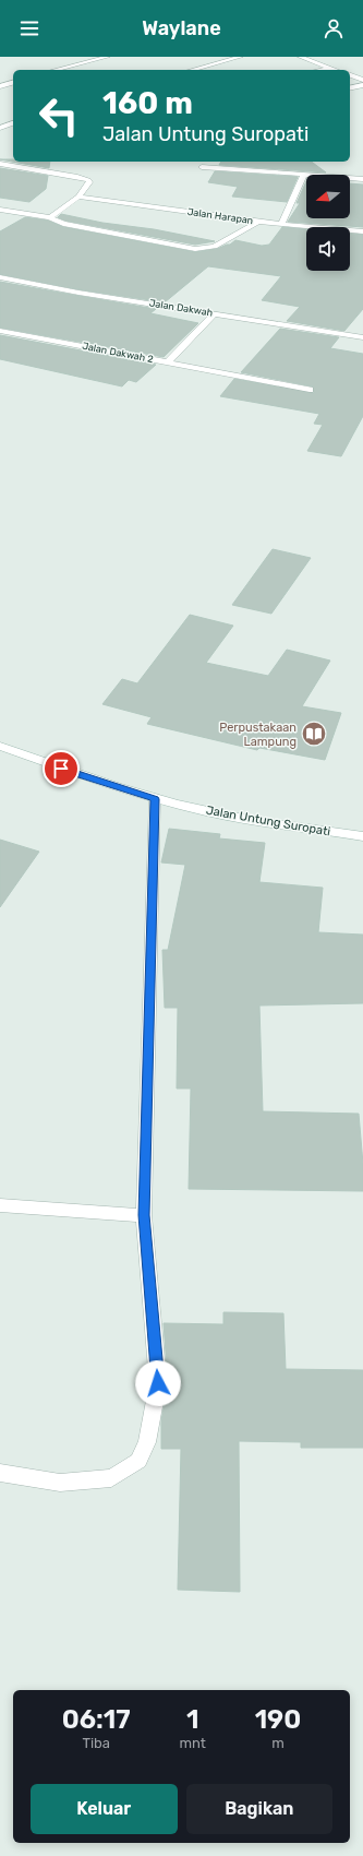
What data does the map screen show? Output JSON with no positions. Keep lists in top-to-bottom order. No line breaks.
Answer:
{"streets":{"street":["Jalan Harapan","Jalan Dakwah","Jalan Dakwah 2","Jalan Untung Suropati"]},"crossings":[["Jalan Dakwah","Jalan Dakwah 2"]],"places":{"library":["Perpustakaan Lampung"]},"north":"left","page":{"header":"Waylane","turn":["160 m","Jalan Untung Suropati"],"eta":["06:17","Tiba","1","mnt","190","m"],"buttons":["Keluar","Bagikan"]}}
